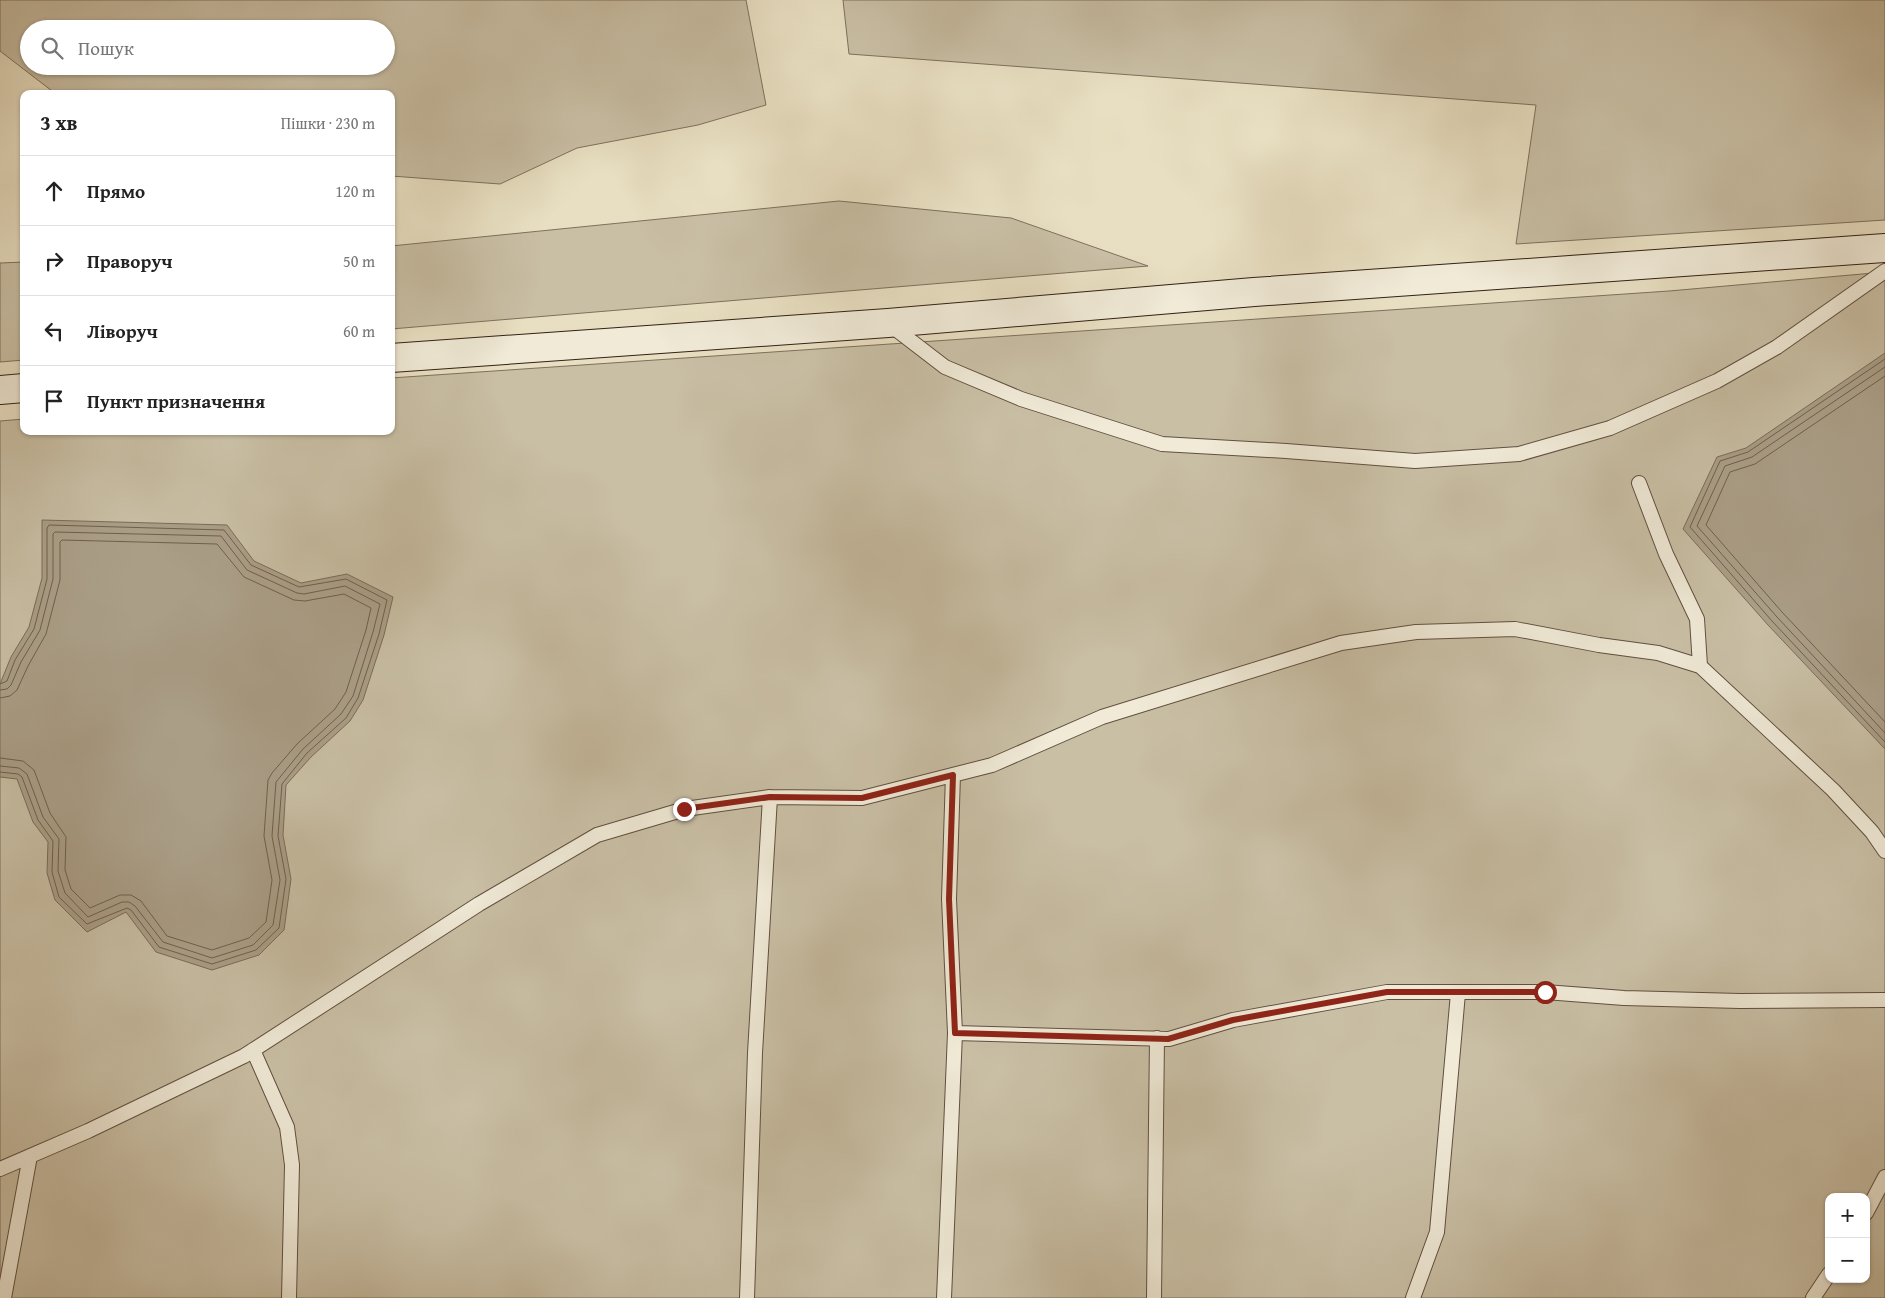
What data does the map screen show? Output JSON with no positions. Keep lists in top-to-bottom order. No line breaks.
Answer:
{"page":{"search":"Пошук","heading":["3 хв","Пішки · 230 m"],"list":[["Прямо","120 m"],["Праворуч","50 m"],["Ліворуч","60 m"],"Пункт призначення"],"map_buttons":["+","−"]}}
